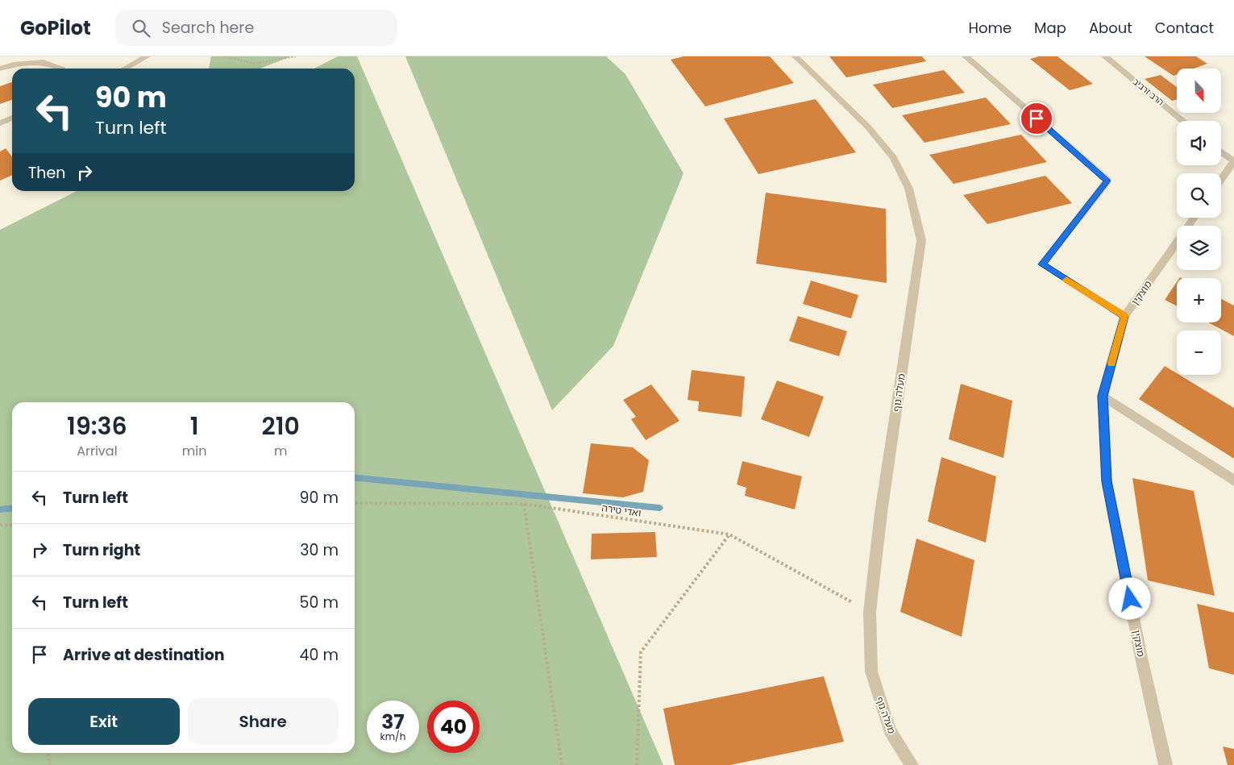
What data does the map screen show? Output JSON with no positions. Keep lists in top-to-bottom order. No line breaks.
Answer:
{"streets":{"street":["הרב זרביב","מוצקין","מעלה נוף"],"path":["ואדי טירה"]},"crossings":[["מעלה נוף","ואדי טירה"]],"north":"bottom","page":{"header":"GoPilot","search":"Search here","nav":["Home","Map","About","Contact"],"map_buttons":["+","−"],"turn":["90 m","Turn left"],"then":"Then","eta":["19:36","Arrival","1","min","210","m"],"list":[{"name":"Turn left","value":"90 m"},{"name":"Turn right","value":"30 m"},{"name":"Turn left","value":"50 m"},{"name":"Arrive at destination","value":"40 m"}],"buttons":["Exit","Share"],"speed":"37 km/h","limit":"40"}}
